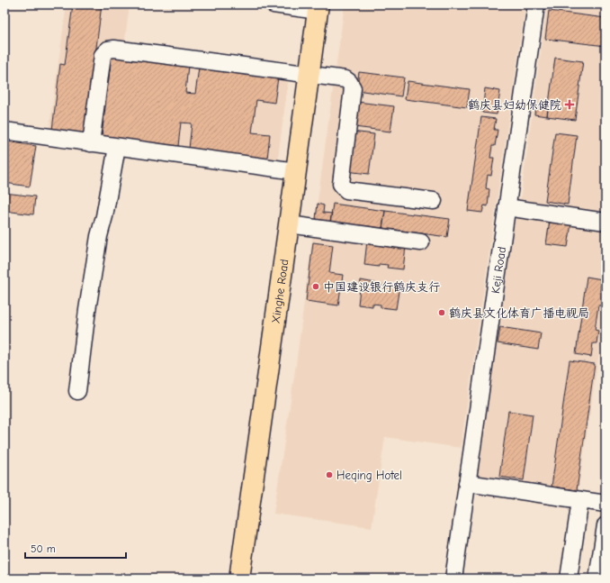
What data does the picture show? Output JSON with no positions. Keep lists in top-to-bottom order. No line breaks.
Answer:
{"streets":{"main road":["Xinghe Road"],"street":["Keji Road"]},"places":{"health":["鹤庆县妇幼保健院"],"other":["中国建设银行鹤庆支行","鹤庆县文化体育广播电视局","Heqing Hotel"]},"scale_bar":"50 m"}
